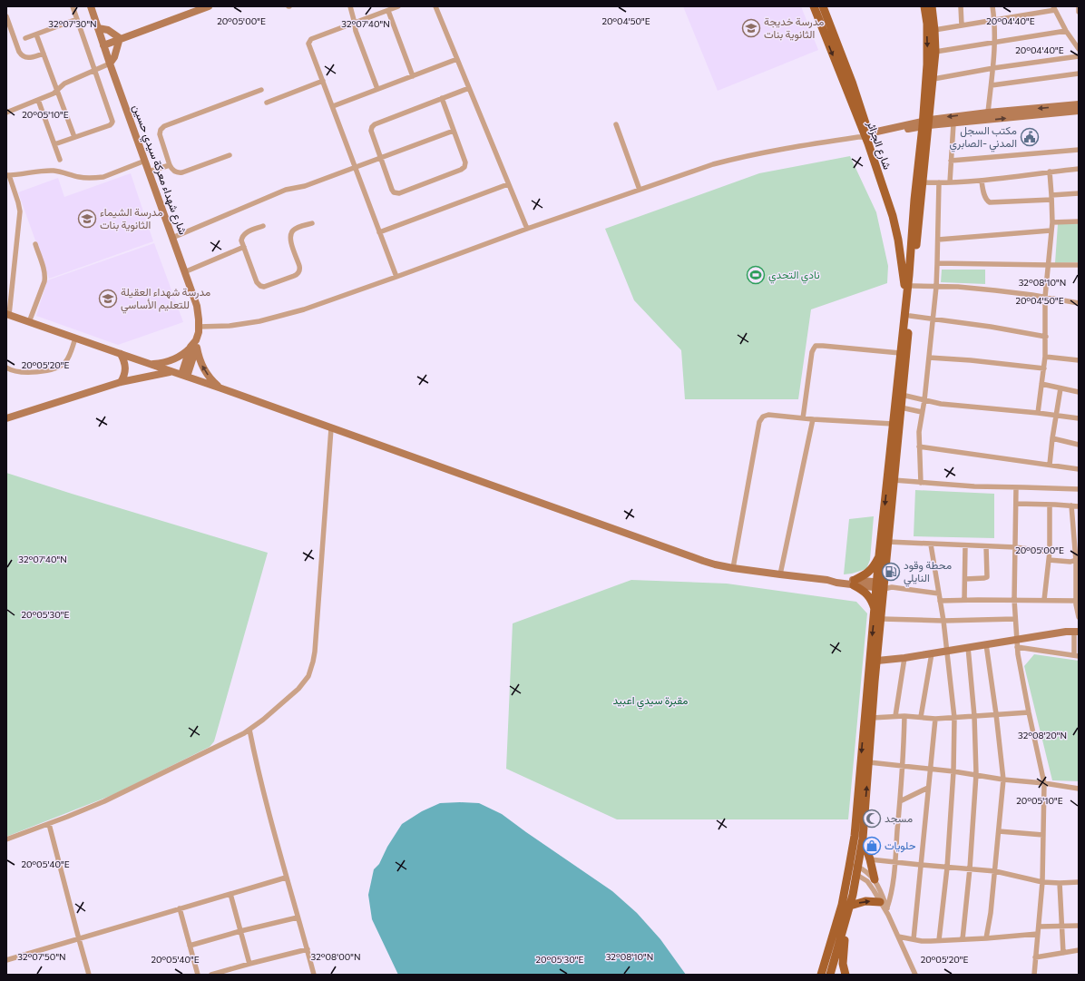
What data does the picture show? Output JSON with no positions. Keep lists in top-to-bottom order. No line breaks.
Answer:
{"streets":{"main road":["شارع الجزائر","شارع شهداء معركة سيدي حسين"]},"parks":["مقبرة سيدي اعبيد"],"places":{"school or university":["مدرسة خديجة الثانوية بنات","مدرسة الشيماء الثانوية بنات","مدرسة شهداء العقيلة للتعليم الأساسي"],"public building":["مكتب السجل المدني -الصابري"],"sports":["نادي التحدي"],"fuel station":["محطة وقود النايلي"],"mosque":["مسجد"],"shop":["حلويات"]},"coordinates":["20°04'40\"E","20°05'00\"E","20°04'50\"E","32°07'30\"N","32°07'40\"N","20°05'10\"E","32°08'10\"N","20°05'20\"E","20°05'30\"E","32°08'20\"N","20°05'40\"E","32°07'50\"N","32°08'00\"N"]}
